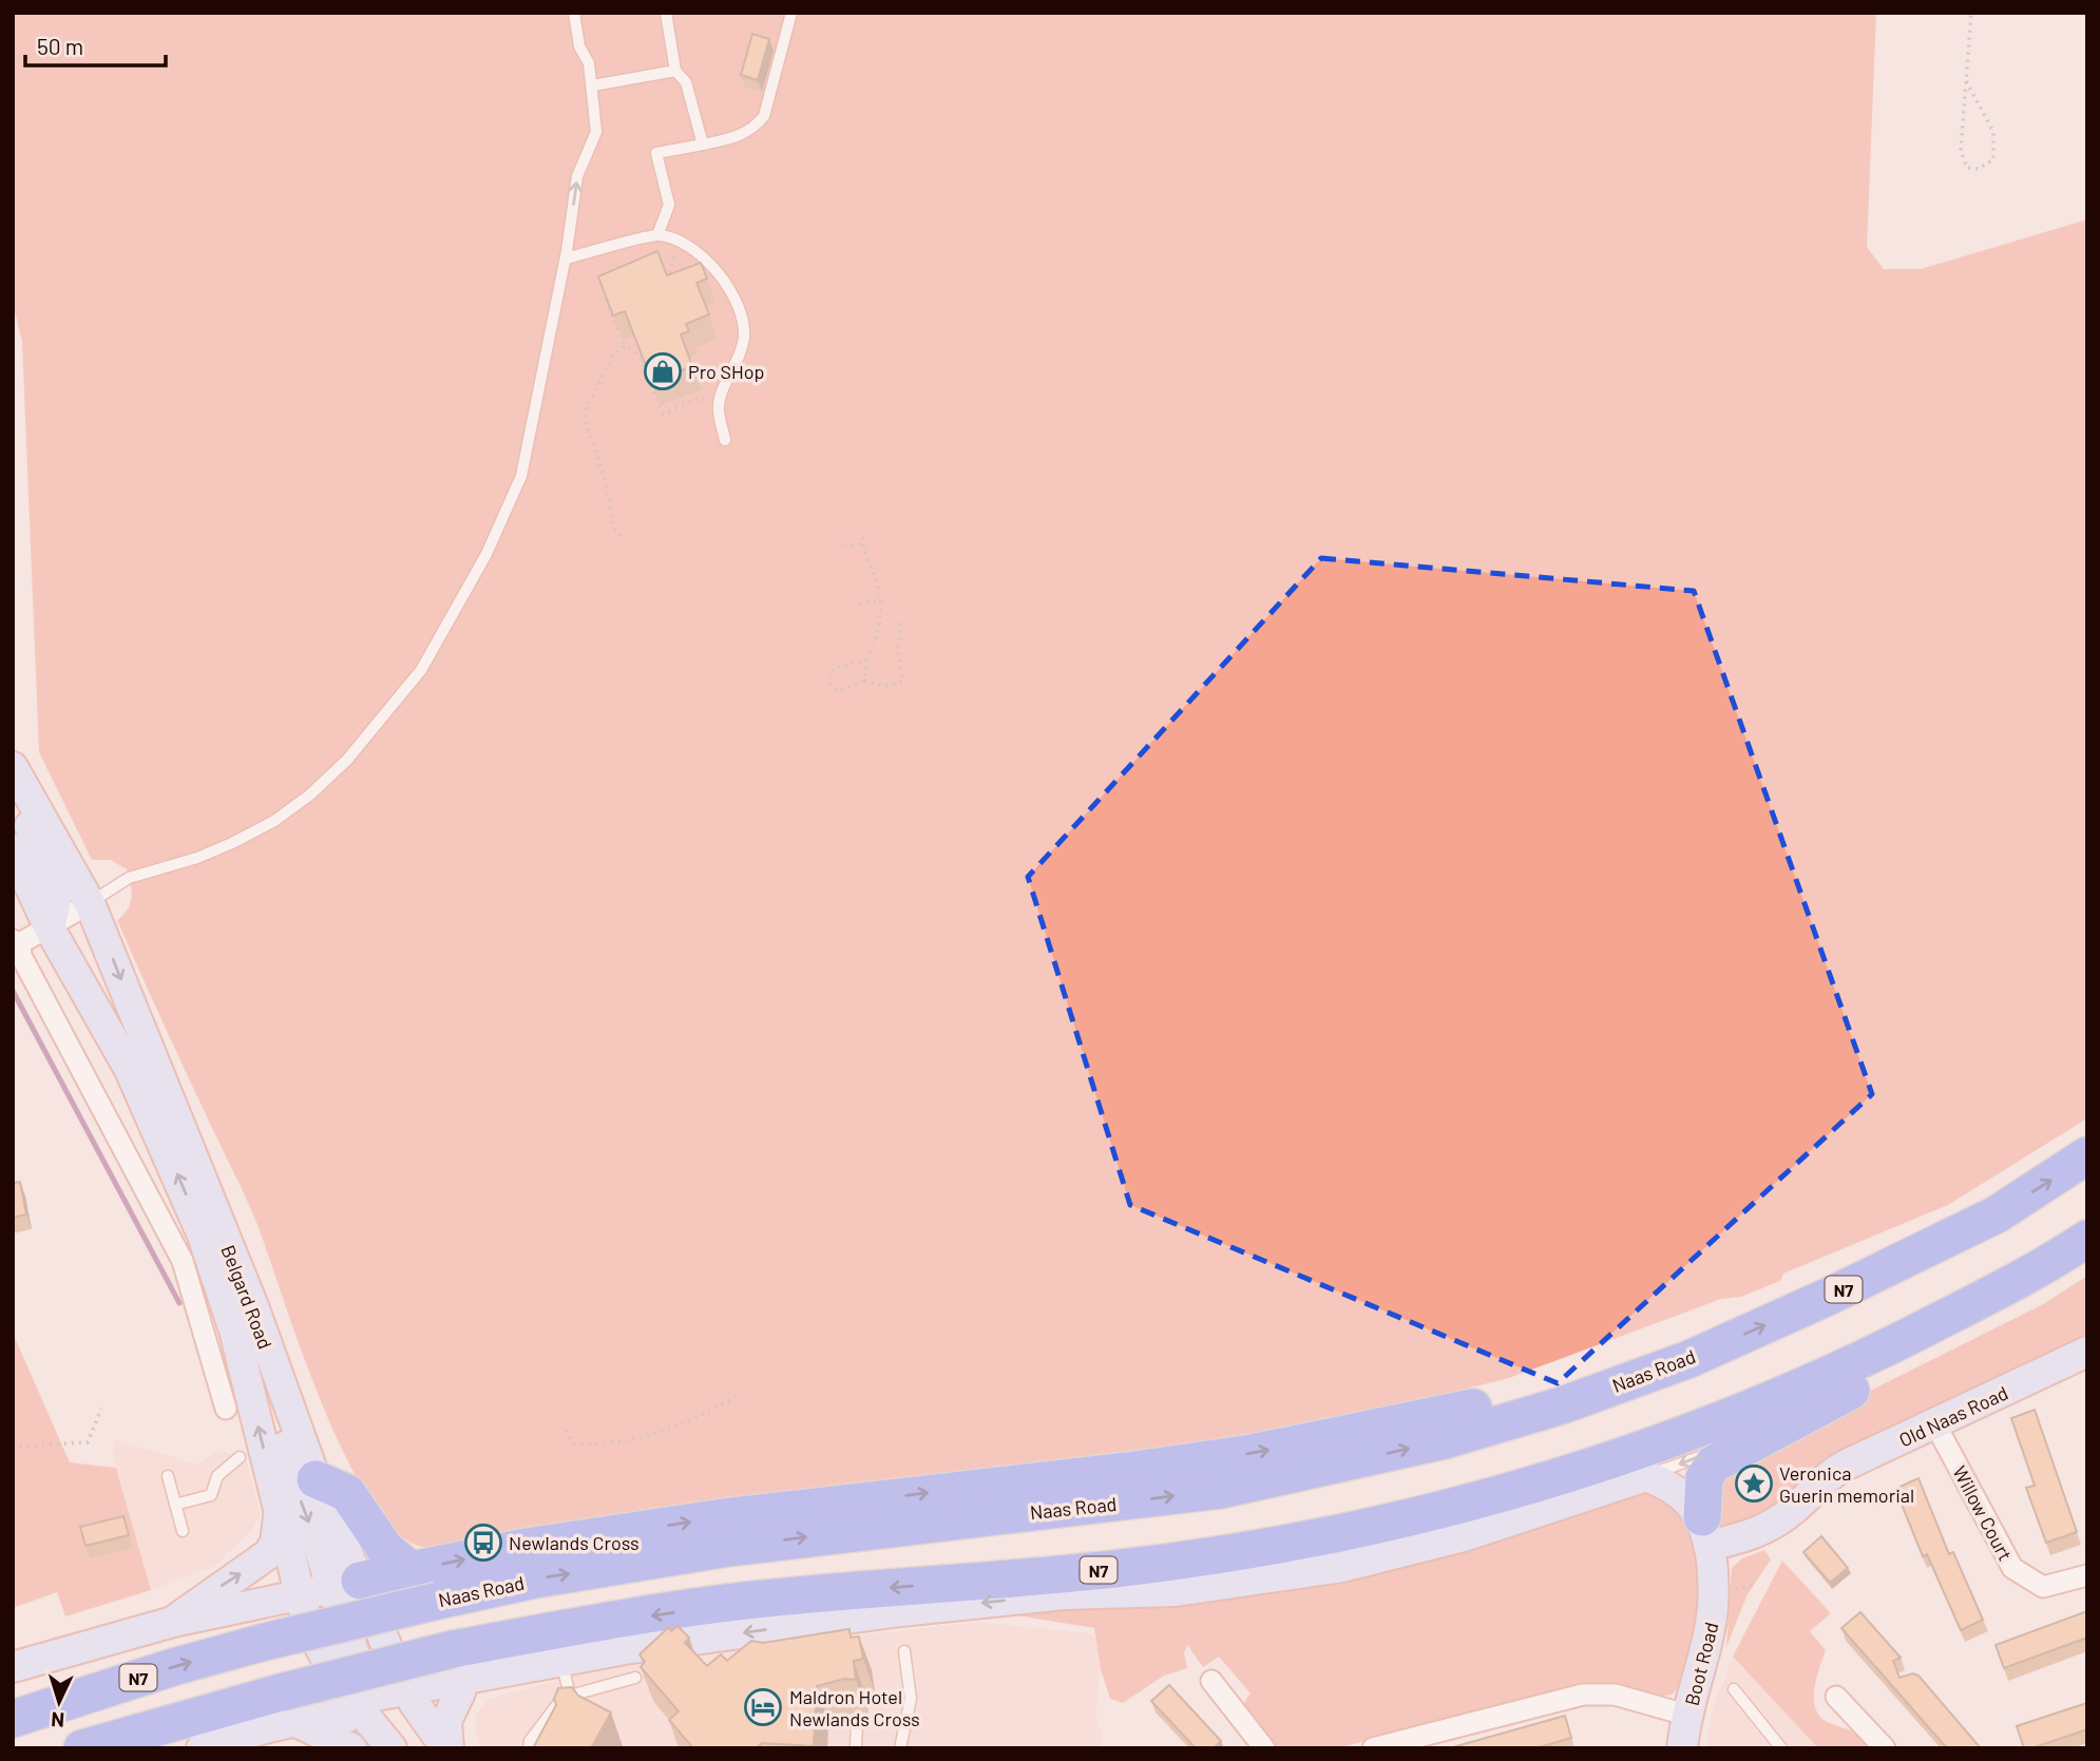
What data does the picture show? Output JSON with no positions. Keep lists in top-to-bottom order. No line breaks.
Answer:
{"streets":{"highway":["N7","Naas Road"],"main road":["Belgard Road","Old Naas Road","Boot Road"],"street":["Willow Court"]},"crossings":[["Old Naas Road","Willow Court"],["Old Naas Road","Boot Road"]],"places":{"shop":["Pro SHop"],"place":["Veronica Guerin memorial"],"bus stop":["Newlands Cross"],"hotel":["Maldron Hotel Newlands Cross"]},"scale_bar":"50 m","north":"bottom"}
